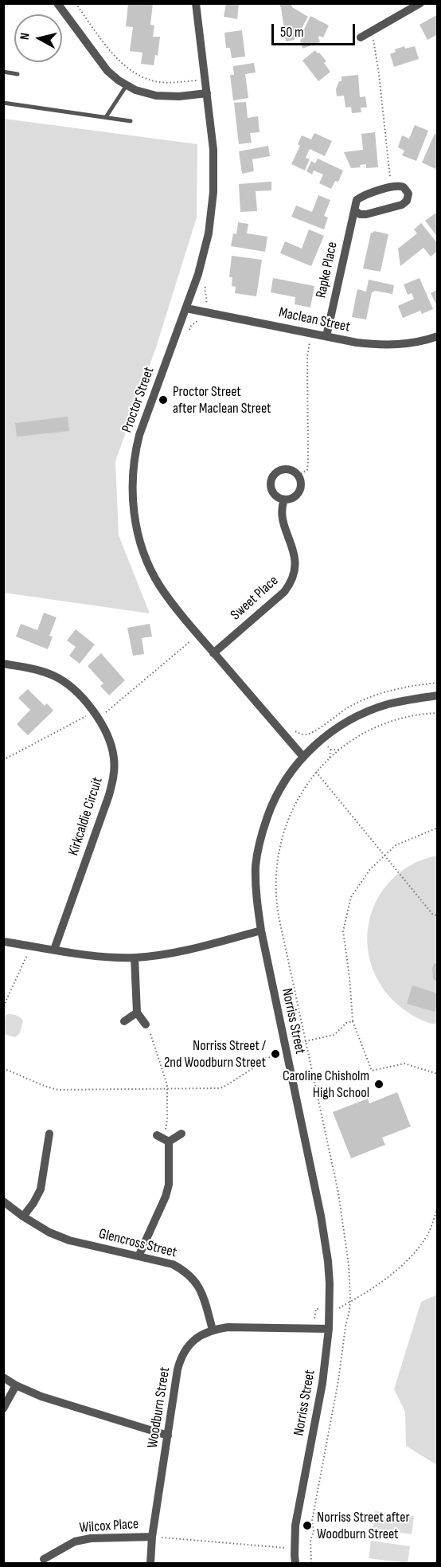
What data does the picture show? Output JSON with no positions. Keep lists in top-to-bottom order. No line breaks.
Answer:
{"streets":{"street":["Rapke Place","Maclean Street","Proctor Street","Sweet Place","Kirkcaldie Circuit","Norriss Street","Glencross Street","Woodburn Street","Wilcox Place"]},"crossings":[["Rapke Place","Maclean Street"],["Maclean Street","Proctor Street"],["Proctor Street","Sweet Place"],["Proctor Street","Norriss Street"],["Norriss Street","Woodburn Street"],["Glencross Street","Woodburn Street"],["Woodburn Street","Wilcox Place"]],"places":["Proctor Street after Maclean Street","Norriss Street / 2nd Woodburn Street","Caroline Chisholm High School","Norriss Street after Woodburn Street"],"scale_bar":"50 m","north":"left"}
